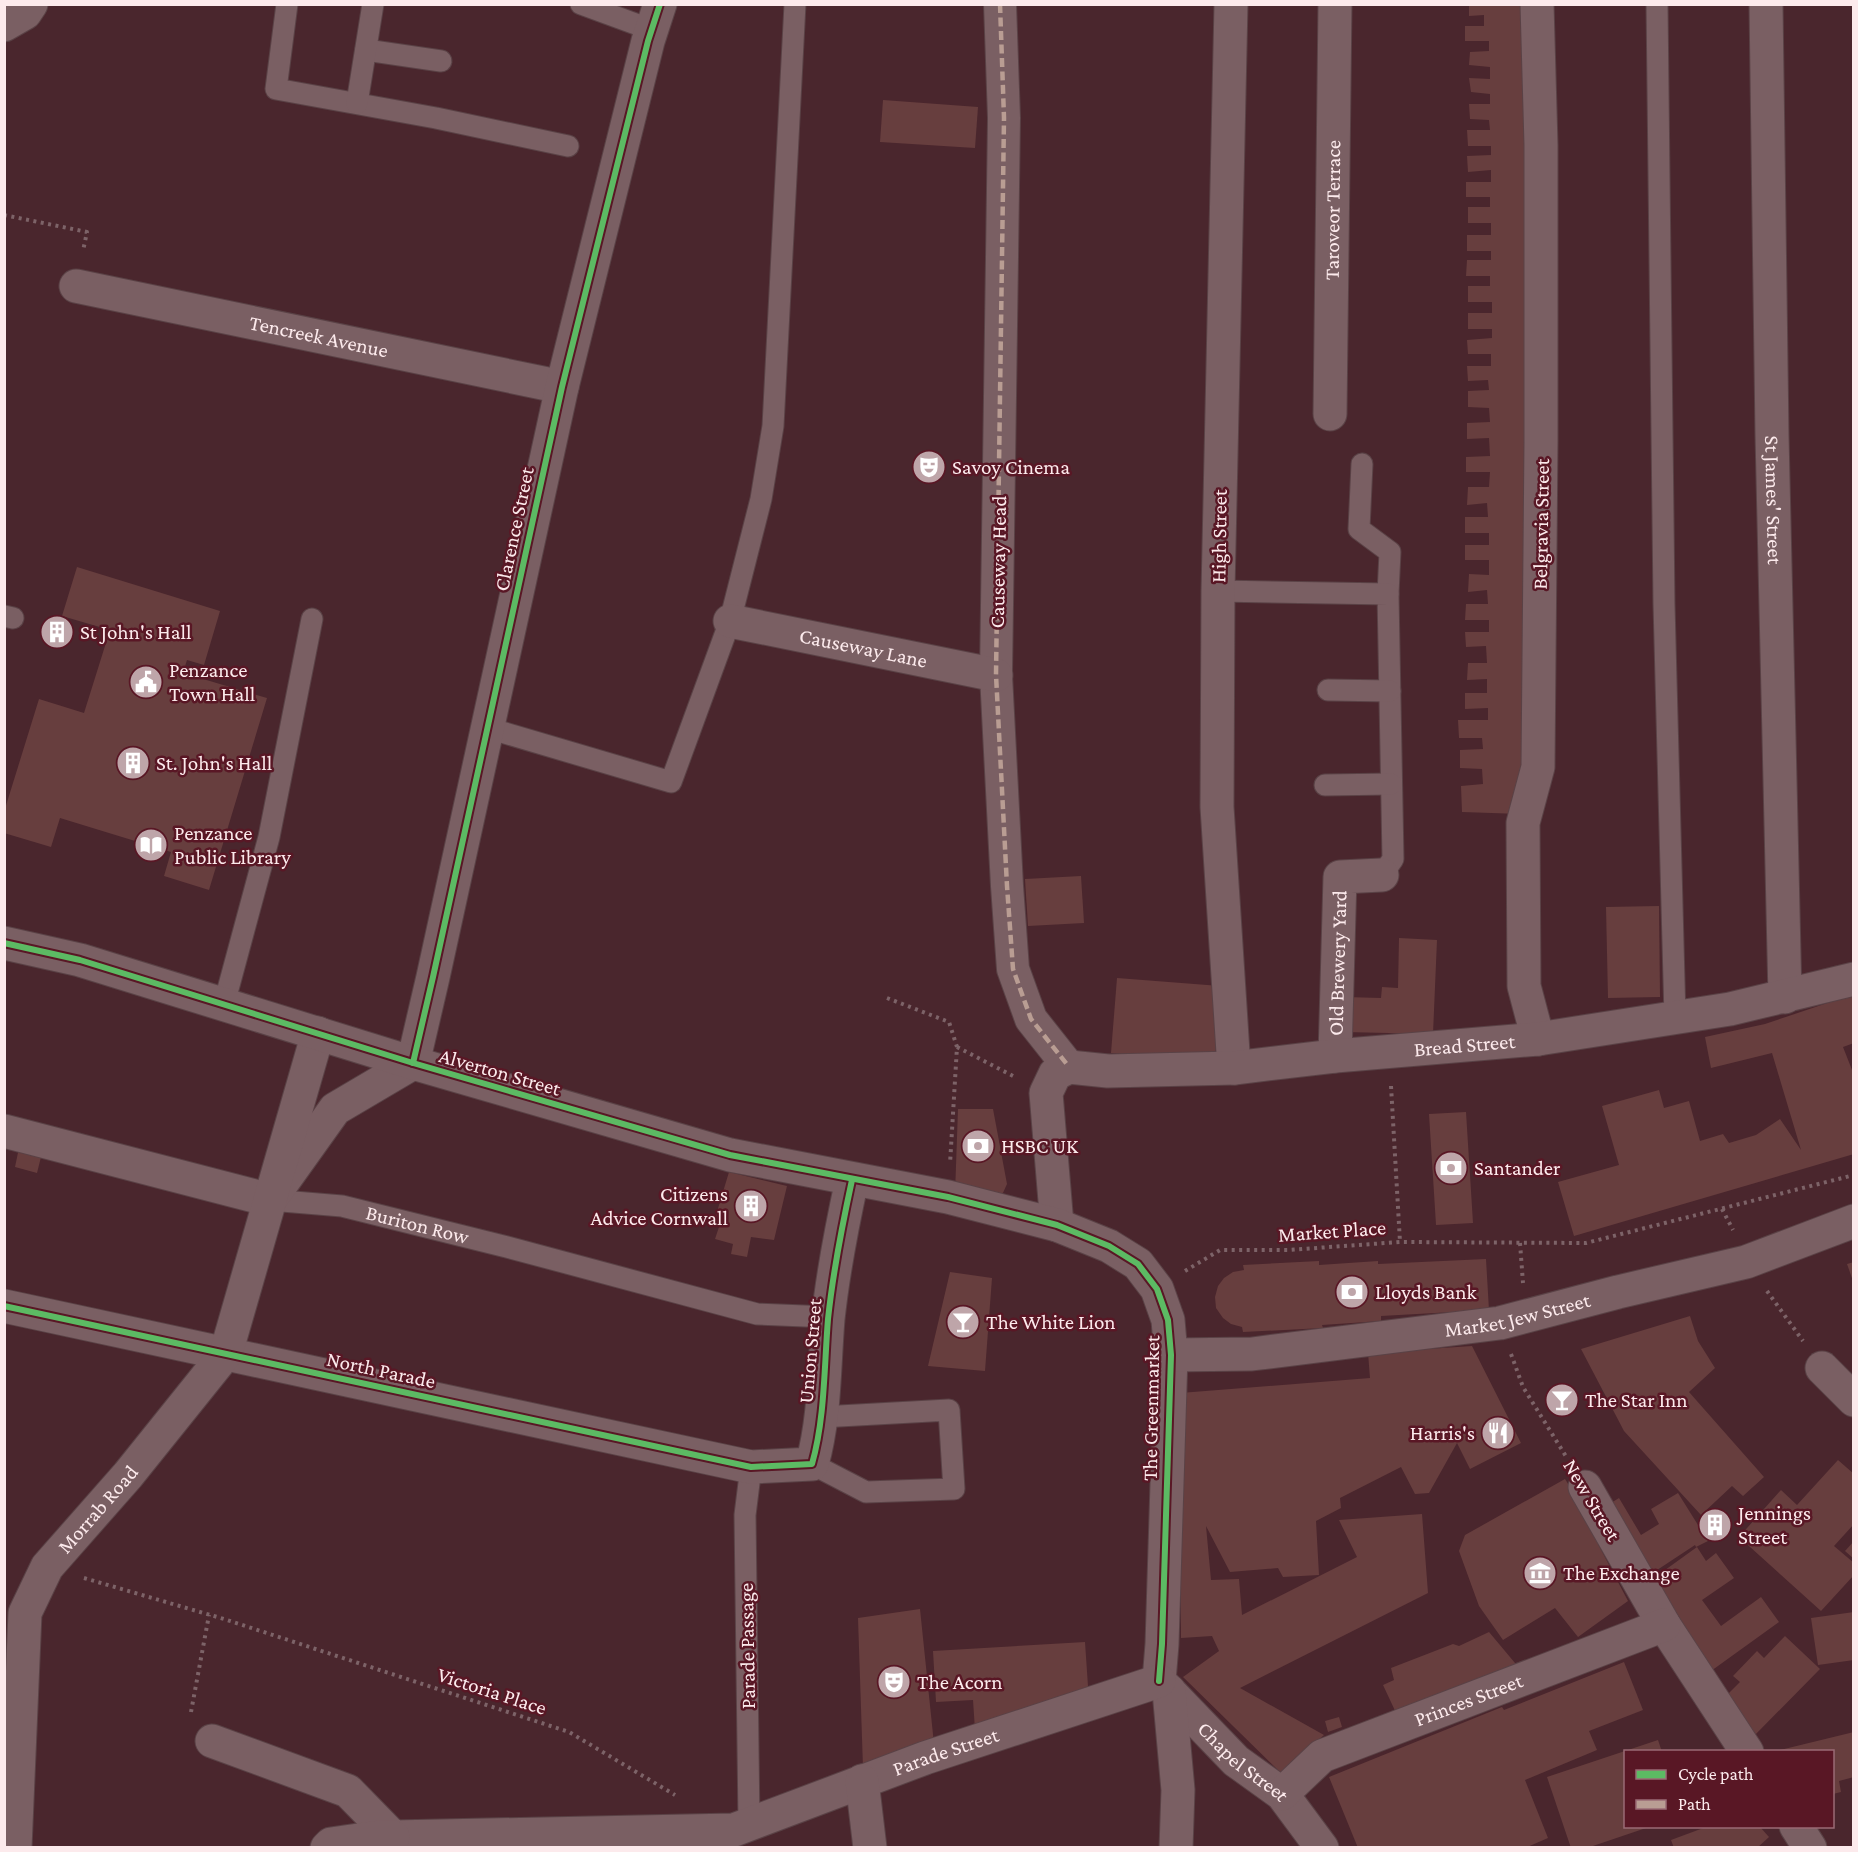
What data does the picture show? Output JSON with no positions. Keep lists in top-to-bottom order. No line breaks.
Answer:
{"streets":{"street":["Taroveor Terrace","Tencreek Avenue","St James' Street","Belgravia Street","Clarence Street","High Street","Causeway Head","Causeway Lane","Old Brewery Yard","Bread Street","Alverton Street","Buriton Row","Market Jew Street","Union Street","North Parade","The Greenmarket","New Street","Morrab Road","Princes Street","Parade Street","Chapel Street"],"lane":["Parade Passage"],"path":["Market Place","Victoria Place"]},"crossings":[["Tencreek Avenue","Clarence Street"],["St James' Street","Bread Street"],["Belgravia Street","Bread Street"],["Clarence Street","Alverton Street"],["Clarence Street","Morrab Road"],["High Street","Bread Street"],["Causeway Head","Causeway Lane"],["Causeway Head","Bread Street"],["Old Brewery Yard","Bread Street"],["Alverton Street","Union Street"],["Alverton Street","The Greenmarket"],["Alverton Street","Morrab Road"],["Buriton Row","Union Street"],["Buriton Row","Morrab Road"],["Market Place","The Greenmarket"],["Market Jew Street","The Greenmarket"],["Market Jew Street","New Street"],["Union Street","The Greenmarket"],["North Parade","Morrab Road"],["North Parade","Parade Passage"],["The Greenmarket","Parade Street"],["The Greenmarket","Chapel Street"],["New Street","Princes Street"],["Morrab Road","Victoria Place"],["Parade Passage","Parade Street"],["Princes Street","Chapel Street"],["Parade Street","Chapel Street"]],"places":{"theatre":["Savoy Cinema","The Acorn"],"building":["St John's Hall","St. John's Hall","Citizens Advice Cornwall","Jennings Street"],"public building":["Penzance Town Hall"],"library":["Penzance Public Library"],"bank":["HSBC UK","Santander","Lloyds Bank"],"bar":["The White Lion","The Star Inn"],"restaurant":["Harris's"],"museum":["The Exchange"]},"legend":["Cycle path","Path"]}
